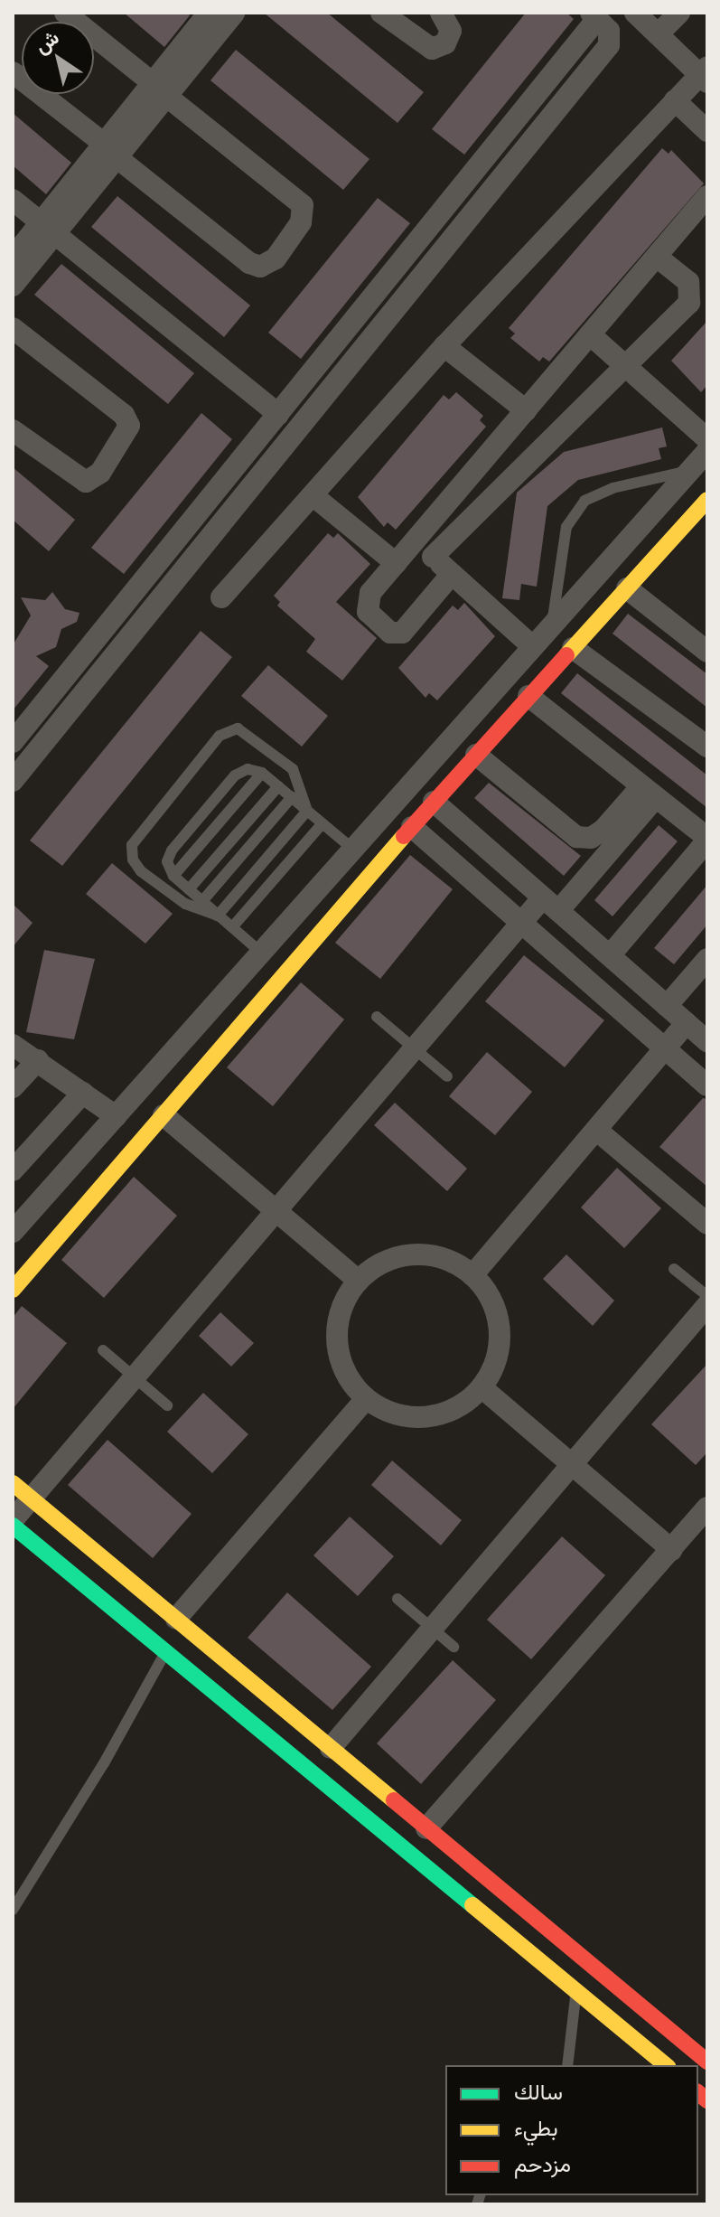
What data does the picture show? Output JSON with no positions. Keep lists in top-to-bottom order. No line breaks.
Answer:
{"legend":["سالك","بطيء","مزدحم"],"north":"top left"}
